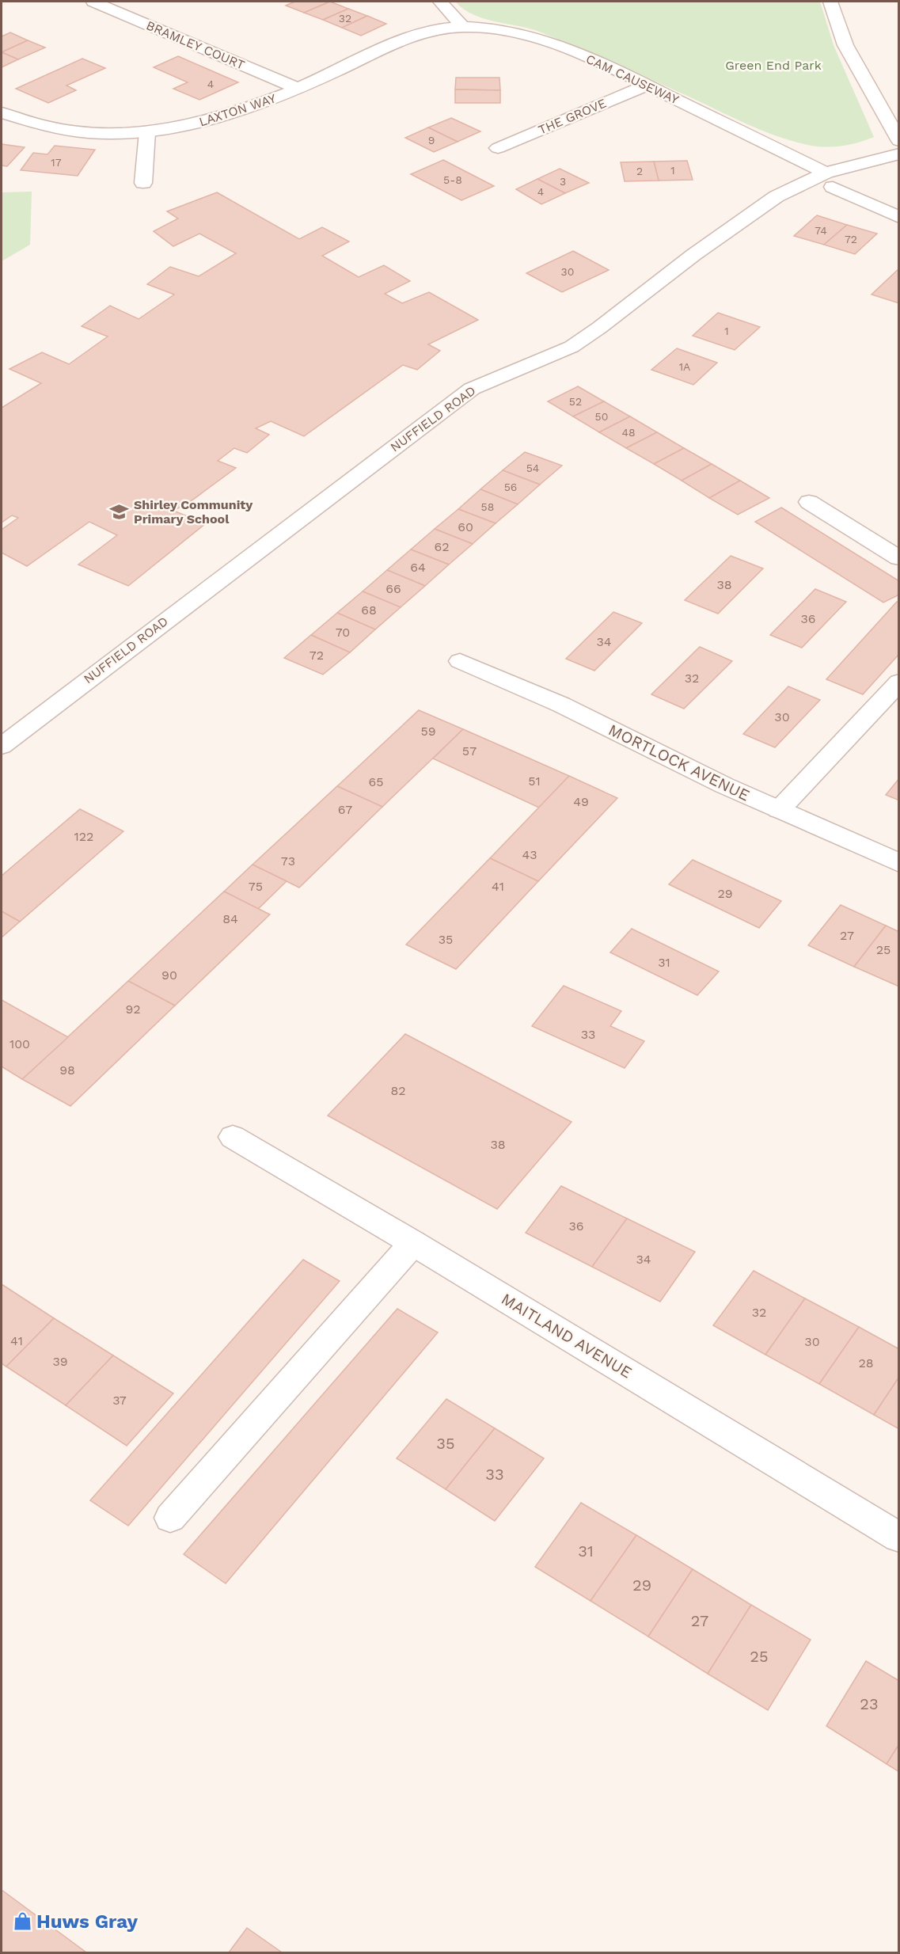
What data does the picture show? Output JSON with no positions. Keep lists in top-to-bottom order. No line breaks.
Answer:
{"streets":{"street":["BRAMLEY COURT","CAM CAUSEWAY","LAXTON WAY","THE GROVE","NUFFIELD ROAD","MORTLOCK AVENUE","MAITLAND AVENUE"]},"crossings":[["BRAMLEY COURT","LAXTON WAY"],["CAM CAUSEWAY","LAXTON WAY"],["CAM CAUSEWAY","THE GROVE"],["CAM CAUSEWAY","NUFFIELD ROAD"]],"parks":["Green End Park"],"places":{"school or university":["Shirley Community Primary School"],"shop":["Huws Gray"]},"house_numbers":["32","4","9","17","1","2","5-8","3","4","74","72","30","1","1A","52","50","48","54","56","58","60","62","64","38","66","68","36","70","34","72","32","30","59","57","51","65","49","67","122","43","73","75","41","29","84","27","35","25","31","90","92","33","100","98","82","38","36","34","32","41","30","39","28","37","35","33","31","29","27","25","23"]}
